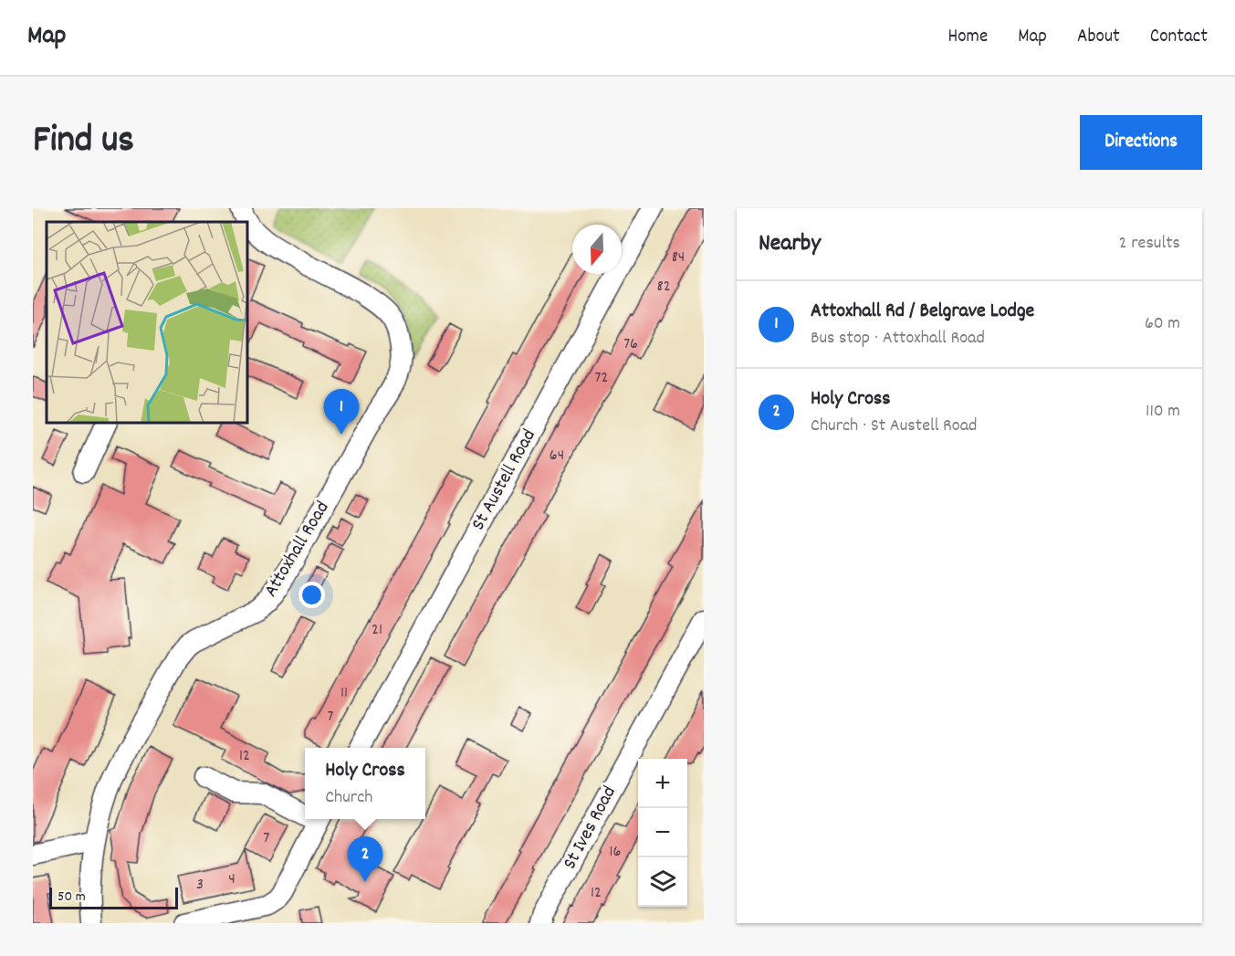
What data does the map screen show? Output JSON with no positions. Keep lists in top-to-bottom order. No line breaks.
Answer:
{"streets":{"street":["St Austell Road","Attoxhall Road","St Ives Road"]},"house_numbers":["84","82","76","72","64","21","11","7","12","7","16","4","3","12"],"scale_bar":"50 m","north":"bottom","page":{"header":"Map","nav":["Home","Map","About","Contact"],"title":"Find us","buttons":"Directions","heading":["Nearby","2 results"],"list":[{"mark":"1","name":"Attoxhall Rd / Belgrave Lodge","note":"Bus stop · Attoxhall Road","value":"60 m"},{"mark":"2","name":"Holy Cross","note":"Church · St Austell Road","value":"110 m"}],"pins":["1","2"],"popup":["Holy Cross","Church"],"map_buttons":["+","−"],"scale":"50 m"}}
